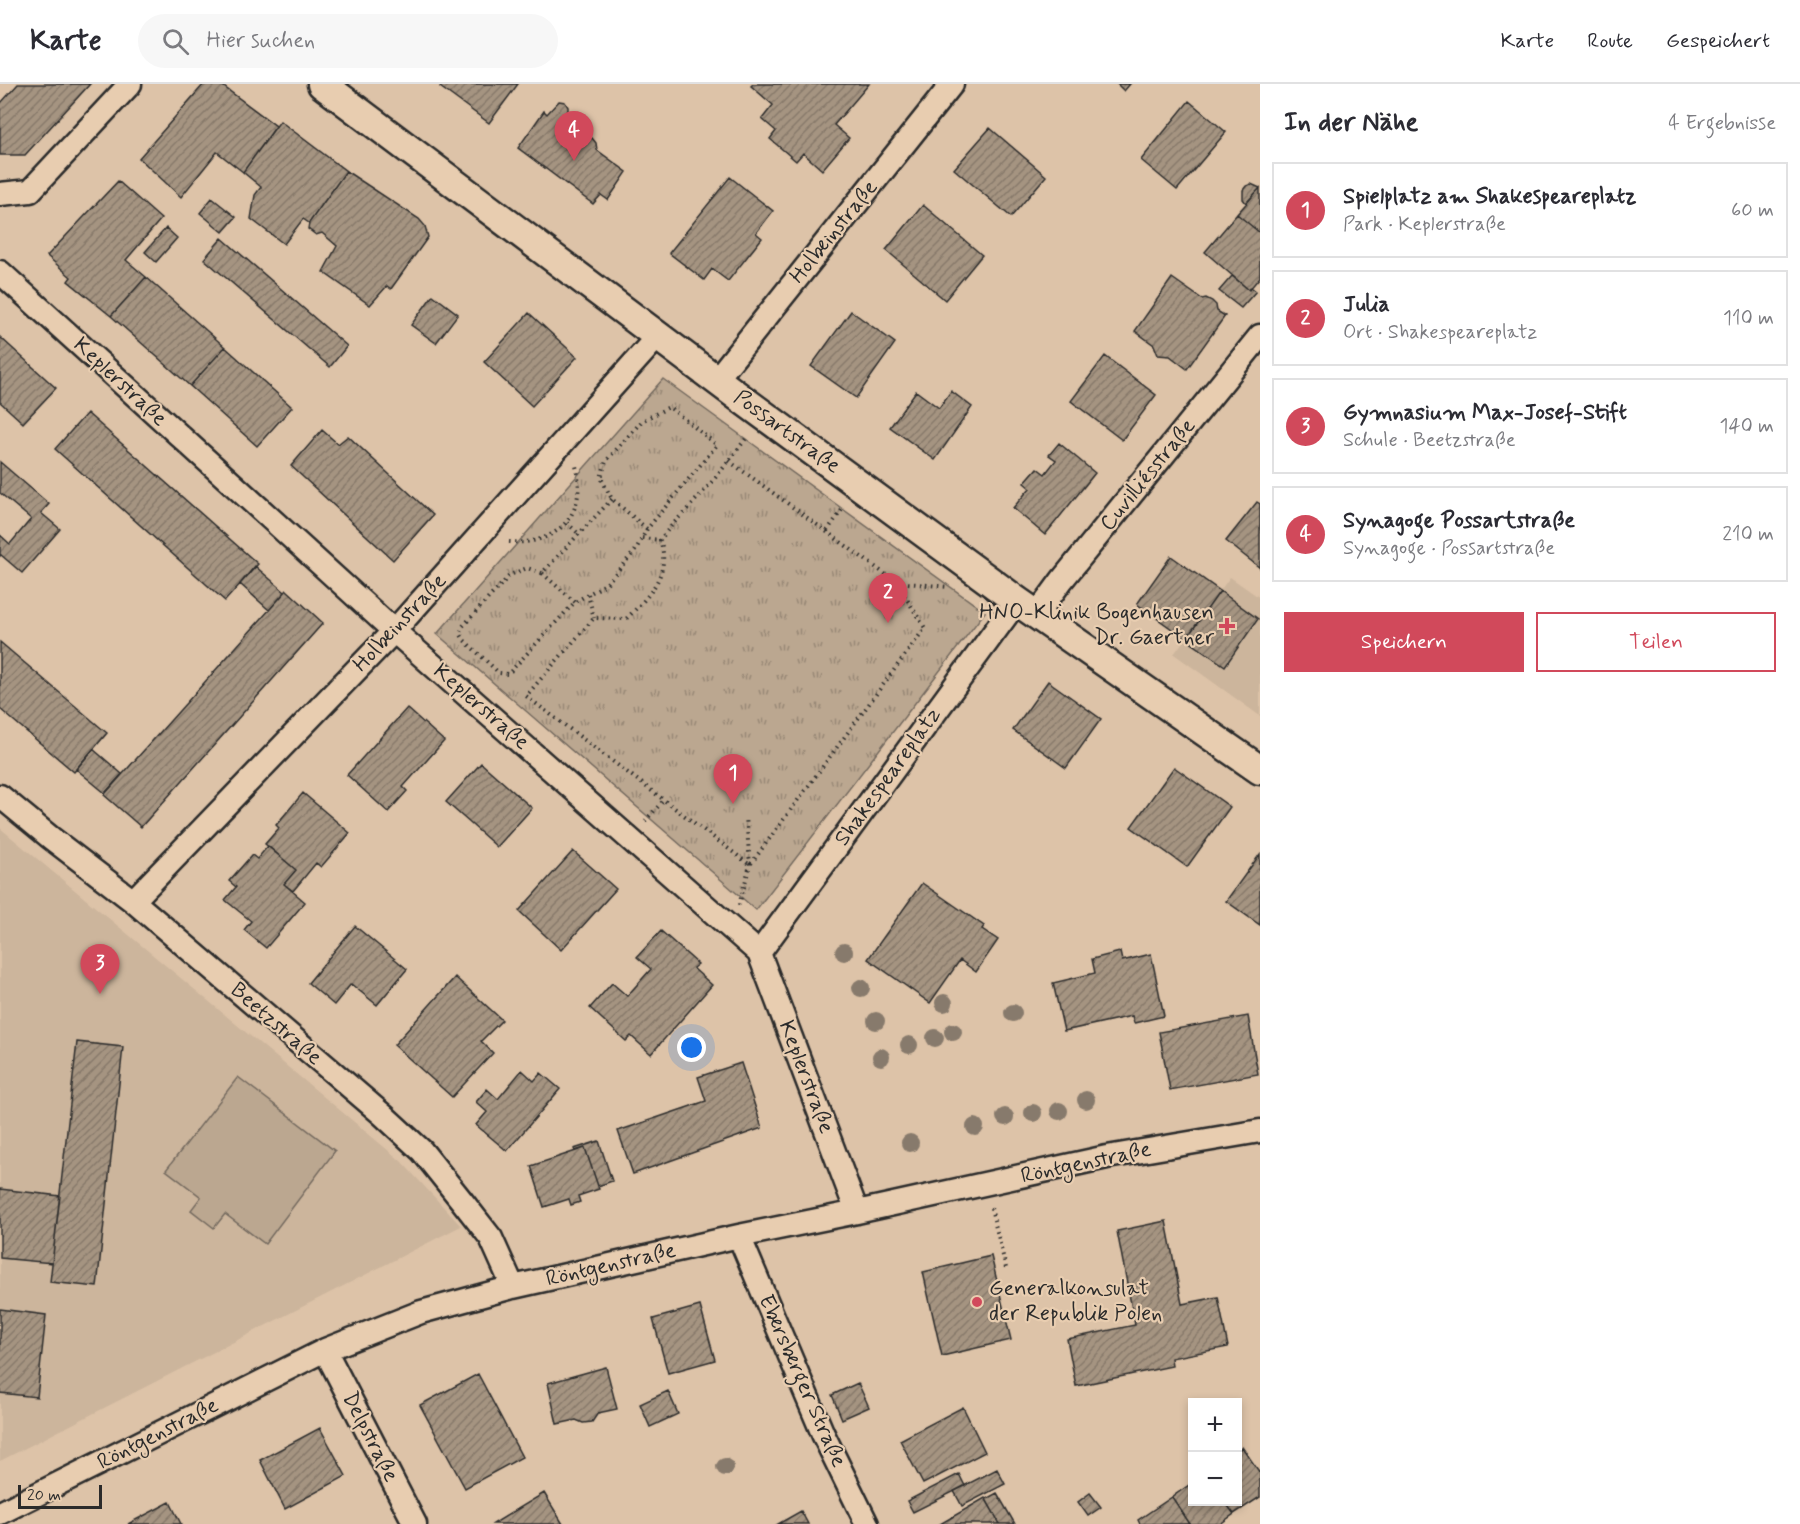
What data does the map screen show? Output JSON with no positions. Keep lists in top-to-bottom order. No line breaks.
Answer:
{"streets":{"street":["Holbeinstraße","Keplerstraße","Possartstraße","Cuvilliésstraße","Shakespeareplatz","Beetzstraße","Röntgenstraße","Ebersberger Straße","Delpstraße"]},"crossings":[["Holbeinstraße","Keplerstraße"],["Holbeinstraße","Possartstraße"],["Holbeinstraße","Beetzstraße"],["Keplerstraße","Shakespeareplatz"],["Keplerstraße","Röntgenstraße"],["Possartstraße","Cuvilliésstraße"],["Possartstraße","Shakespeareplatz"],["Cuvilliésstraße","Shakespeareplatz"],["Beetzstraße","Röntgenstraße"],["Röntgenstraße","Ebersberger Straße"],["Röntgenstraße","Delpstraße"]],"places":{"health":["HNO-Klinik Bogenhausen Dr. Gaertner"],"other":["Generalkonsulat der Republik Polen"]},"scale_bar":"20 m","page":{"header":"Karte","search":"Hier suchen","nav":["Karte","Route","Gespeichert"],"heading":["In der Nähe","4 Ergebnisse"],"pins":["4","2","1","3"],"list":[{"mark":"1","name":"Spielplatz am Shakespeareplatz","note":"Park · Keplerstraße","value":"60 m"},{"mark":"2","name":"Julia","note":"Ort · Shakespeareplatz","value":"110 m"},{"mark":"3","name":"Gymnasium Max-Josef-Stift","note":"Schule · Beetzstraße","value":"140 m"},{"mark":"4","name":"Synagoge Possartstraße","note":"Synagoge · Possartstraße","value":"210 m"}],"buttons":["Speichern","Teilen"],"map_buttons":["+","−"],"scale":"20 m"}}
